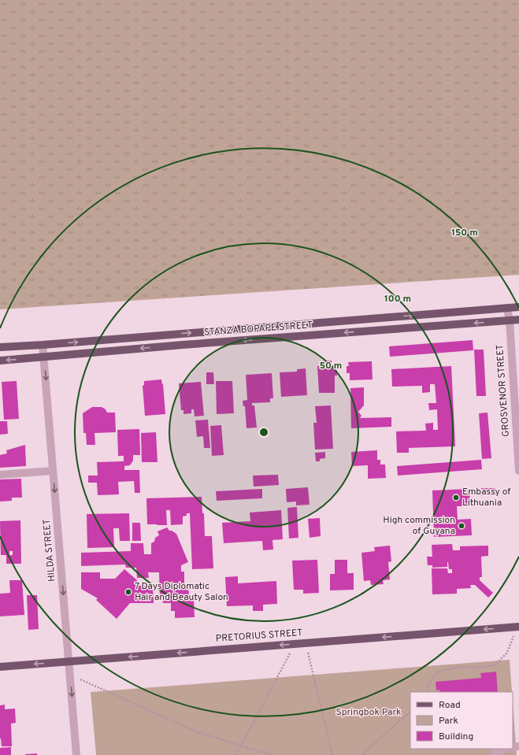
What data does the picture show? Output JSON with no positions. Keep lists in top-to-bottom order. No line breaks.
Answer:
{"streets":{"main road":["STANZA BOPAPE STREET","PRETORIUS STREET"],"street":["GROSVENOR STREET","HILDA STREET"]},"crossings":[["STANZA BOPAPE STREET","GROSVENOR STREET"],["STANZA BOPAPE STREET","HILDA STREET"],["HILDA STREET","PRETORIUS STREET"]],"one_way":["HILDA STREET","PRETORIUS STREET"],"parks":["Springbok Park"],"places":["Embassy of Lithuania","High commission of Guyana","7 Days Diplomatic Hair and Beauty Salon"],"legend":["Road","Park","Building"],"rings":["150 m","100 m","50 m"]}
